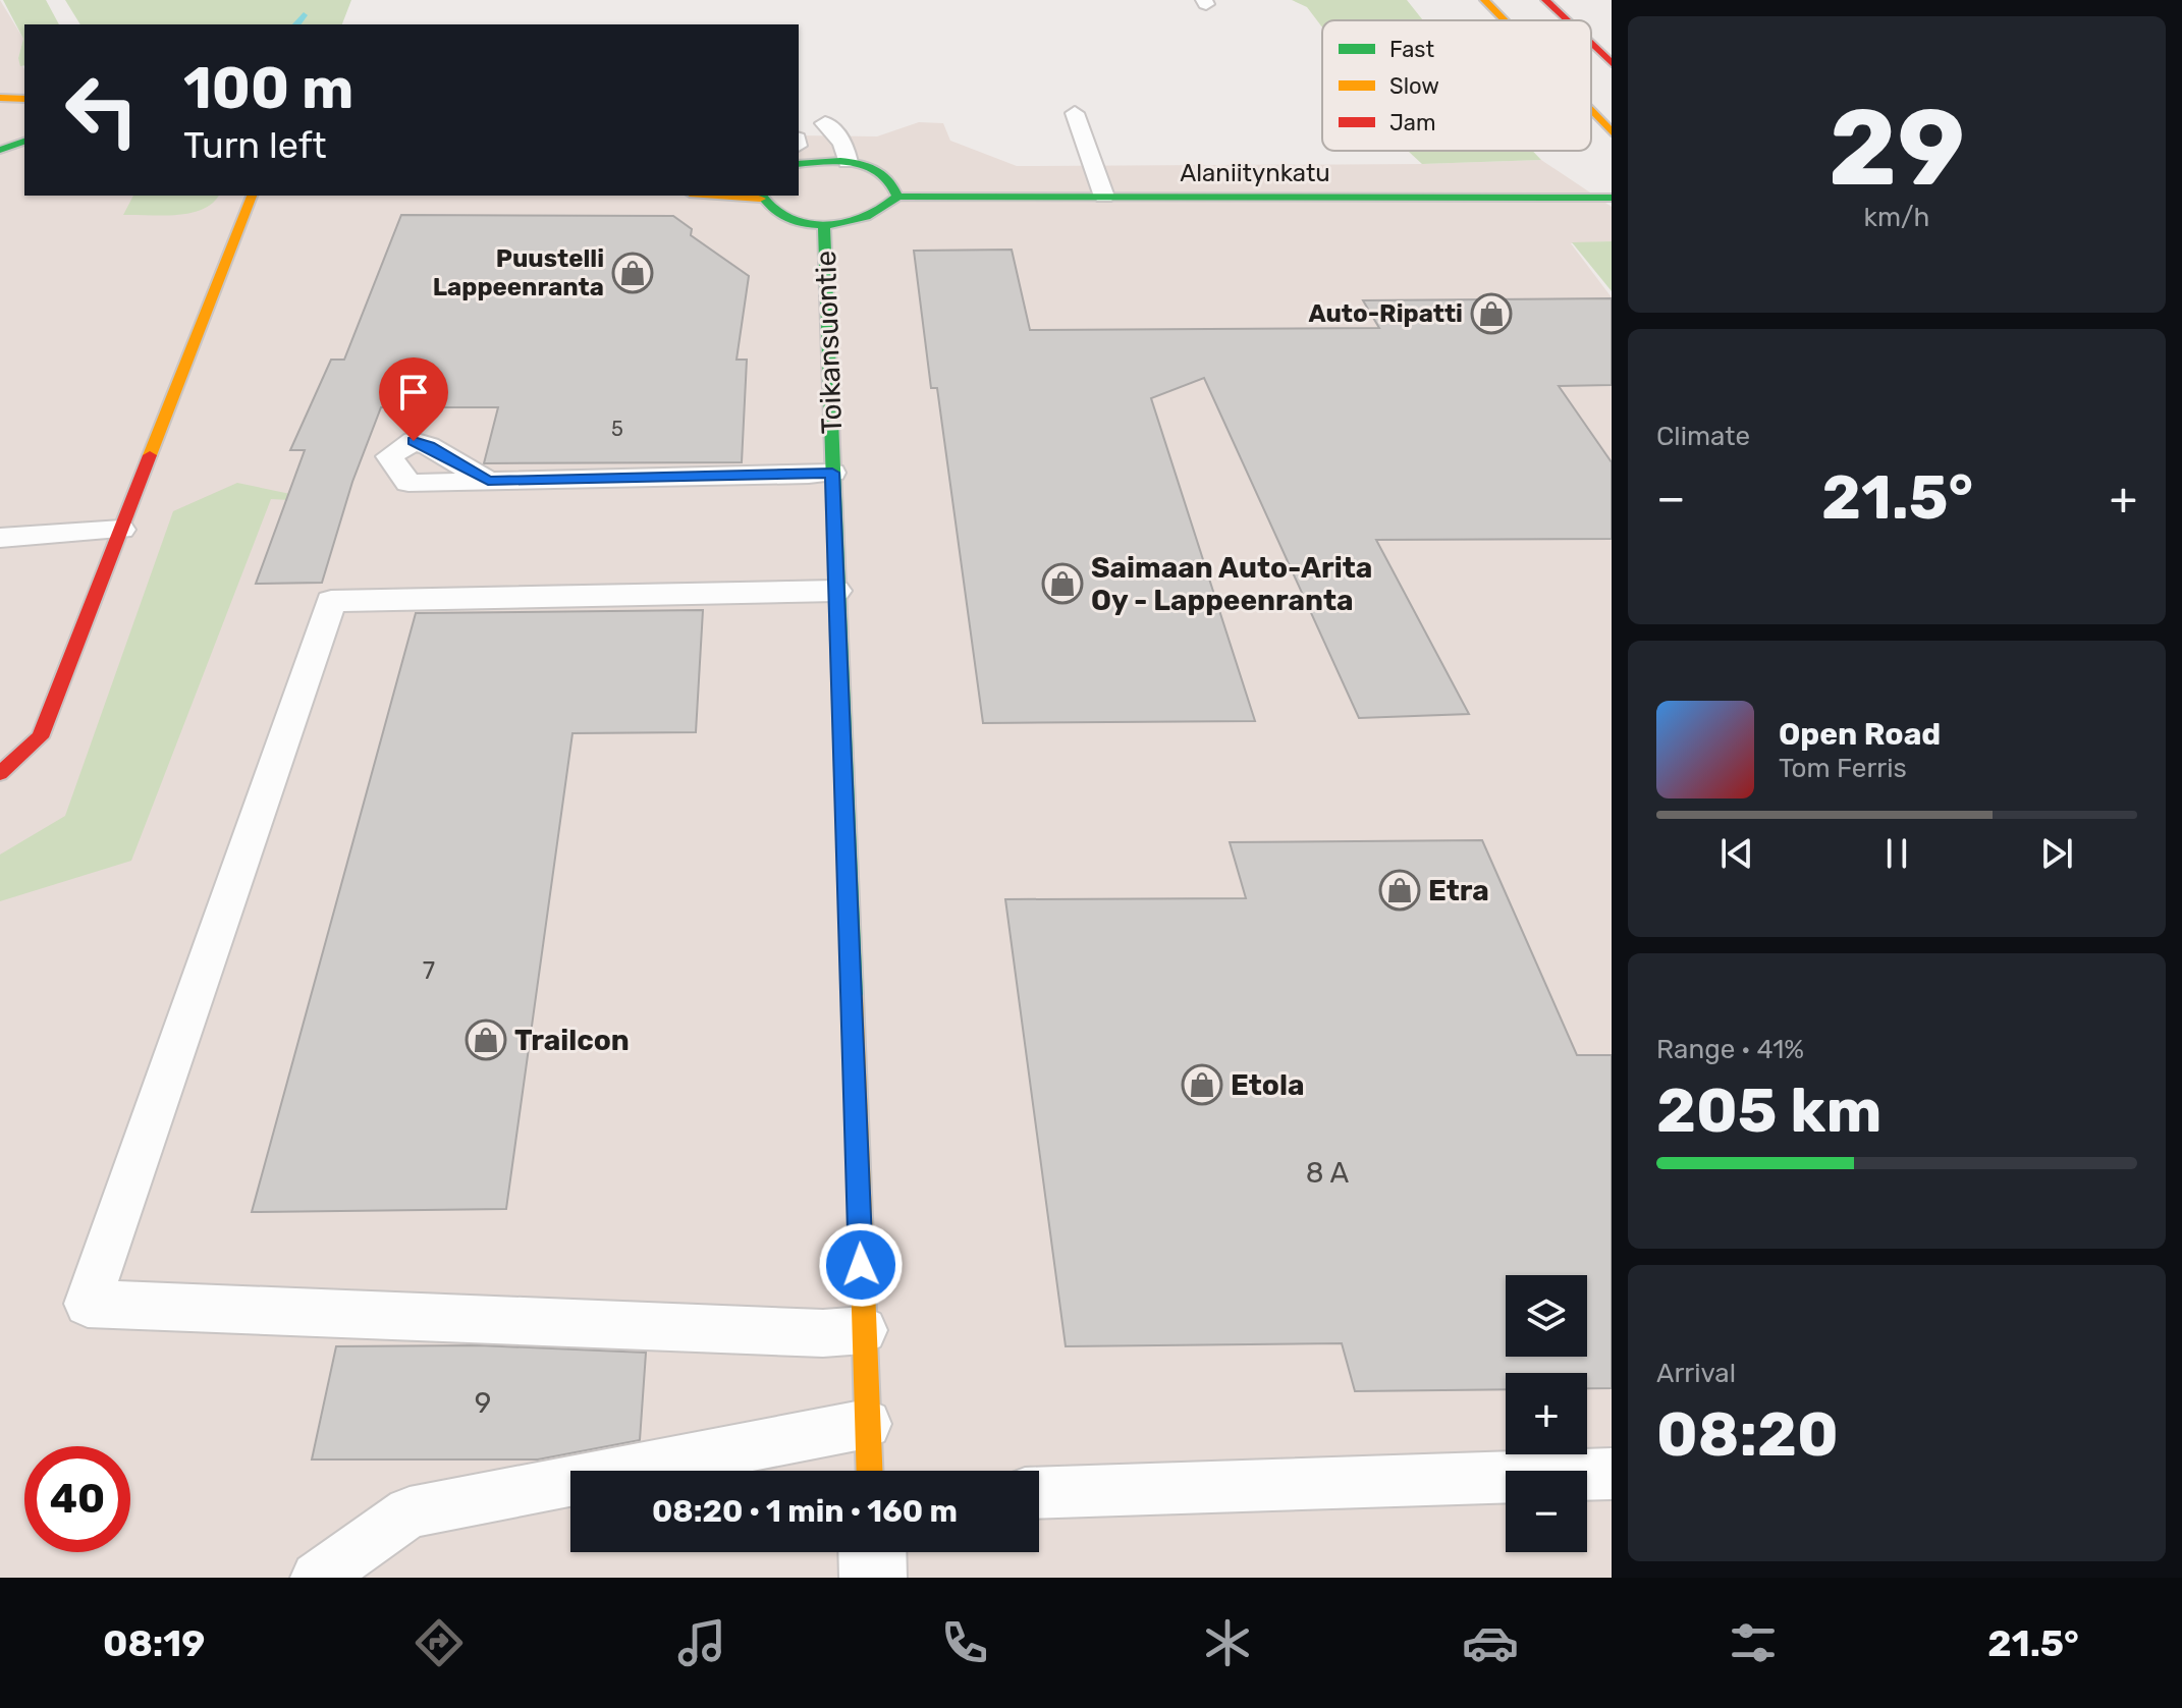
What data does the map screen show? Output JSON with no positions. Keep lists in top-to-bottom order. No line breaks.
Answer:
{"streets":{"main road":["Alaniitynkatu","Toikansuontie"]},"places":{"shop":["Puustelli Lappeenranta","Auto-Ripatti","Saimaan Auto-Arita Oy - Lappeenranta","Etra","Trailcon","Etola"]},"house_numbers":["5","7","8 A","9"],"legend":["Fast","Slow","Jam"],"page":{"tile":[["29","km/h"],"Climate",["Range · 41%","205 km"],["Arrival","08:20"]],"turn":["100 m","Turn left"],"heat":["−","21.5°","+"],"song":["Open Road","Tom Ferris"],"map_buttons":["+","−"],"limit":"40","trip":"08:20 · 1 min · 160 m","tabs":["08:19","21.5°"]}}
